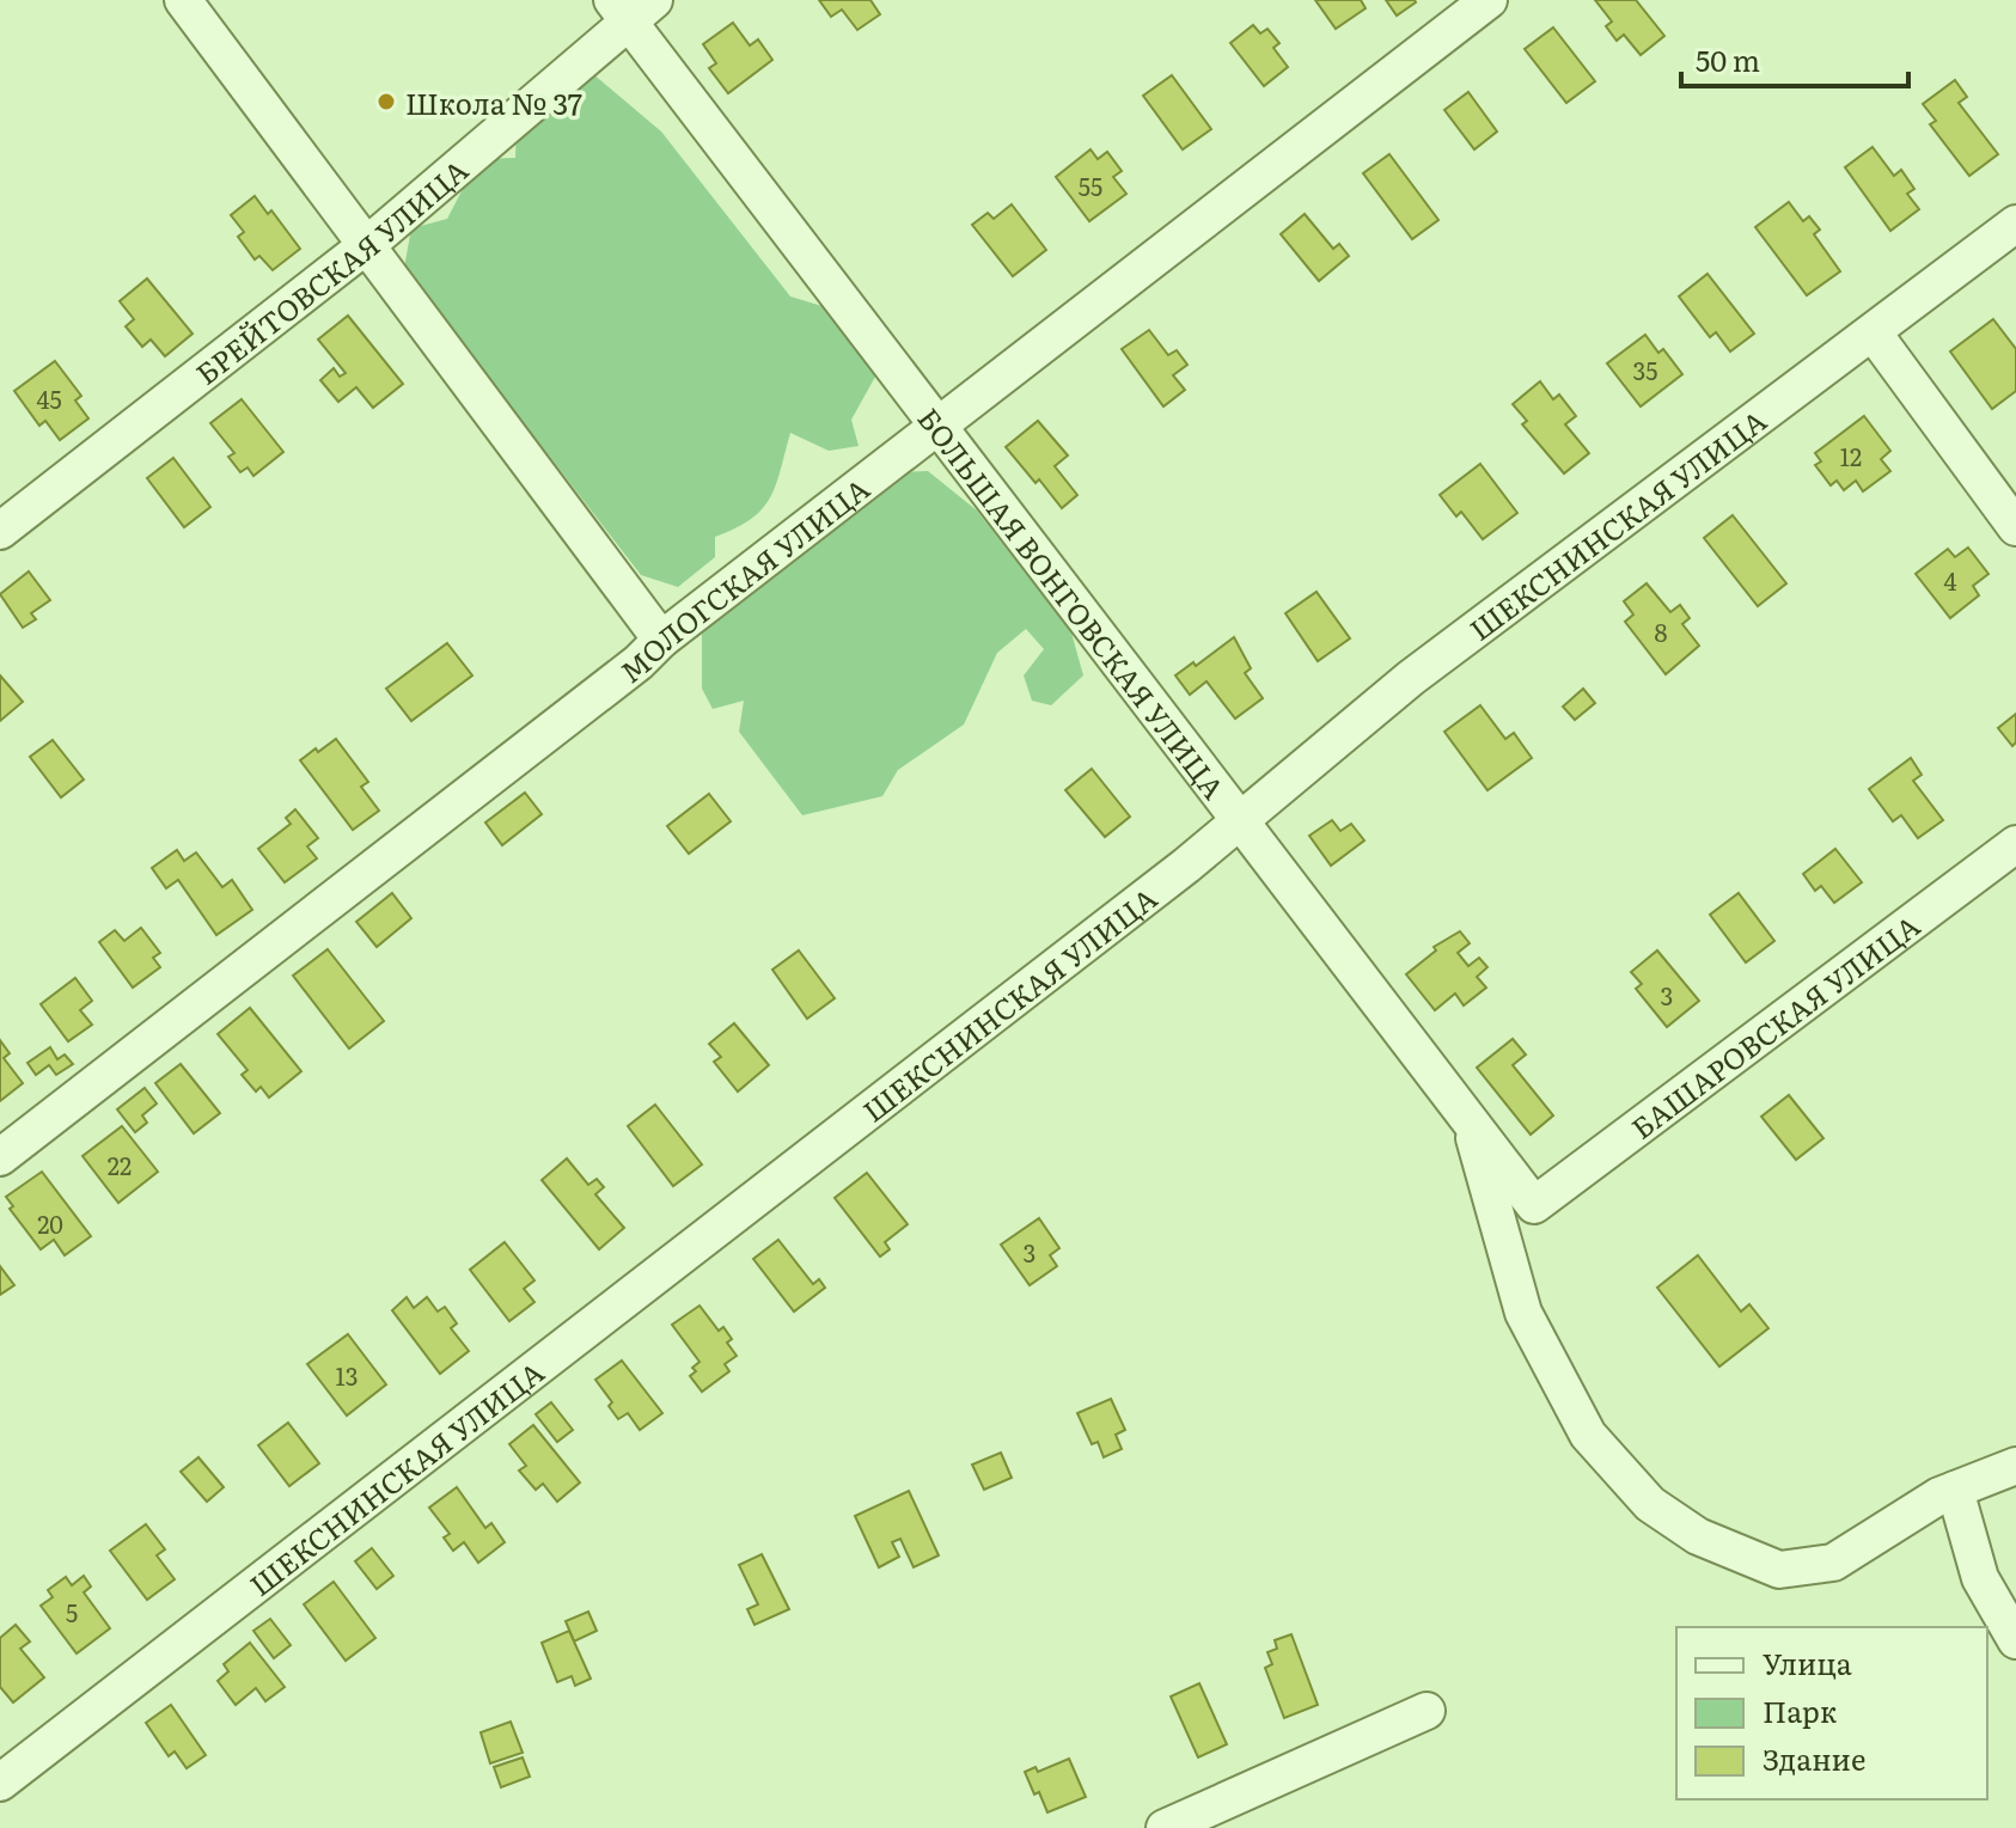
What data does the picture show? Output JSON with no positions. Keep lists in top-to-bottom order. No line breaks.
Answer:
{"streets":{"street":["БРЕЙТОВСКАЯ УЛИЦА","ШЕКСНИНСКАЯ УЛИЦА","МОЛОГСКАЯ УЛИЦА","БОЛЬШАЯ ВОНГОВСКАЯ УЛИЦА","БАШАРОВСКАЯ УЛИЦА"]},"crossings":[["БРЕЙТОВСКАЯ УЛИЦА","БОЛЬШАЯ ВОНГОВСКАЯ УЛИЦА"],["ШЕКСНИНСКАЯ УЛИЦА","БОЛЬШАЯ ВОНГОВСКАЯ УЛИЦА"],["МОЛОГСКАЯ УЛИЦА","БОЛЬШАЯ ВОНГОВСКАЯ УЛИЦА"],["БОЛЬШАЯ ВОНГОВСКАЯ УЛИЦА","БАШАРОВСКАЯ УЛИЦА"]],"places":["Школа № 37"],"house_numbers":["55","35","45","12","4","8","3","22","20","3","13","5"],"legend":["Улица","Парк","Здание"],"scale_bar":"50 m"}
